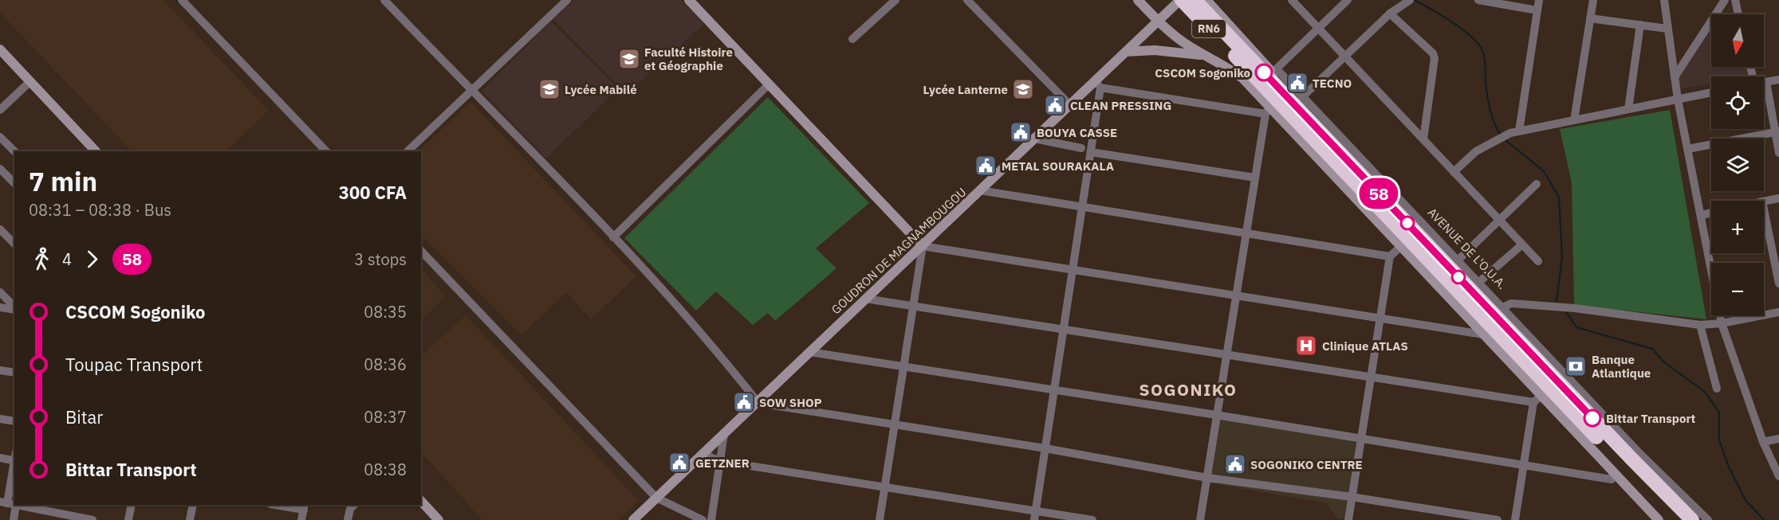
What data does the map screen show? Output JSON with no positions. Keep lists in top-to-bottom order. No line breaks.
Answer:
{"streets":{"highway":["RN6"],"street":["AVENUE DE L'O.U.A.","GOUDRON DE MAGNAMBOUGOU"]},"crossings":[["RN6","GOUDRON DE MAGNAMBOUGOU"]],"districts":["SOGONIKO"],"places":{"school or university":["Faculté Histoire et Géographie","Lycée Mabilé","Lycée Lanterne"],"other":["CSCOM Sogoniko","Bittar Transport"],"public building":["TECNO","CLEAN PRESSING","BOUYA CASSE","METAL SOURAKALA","SOW SHOP","GETZNER","SOGONIKO CENTRE"],"hospital":["Clinique ATLAS"],"bank":["Banque Atlantique"]},"lines":["bus line 58"],"north":"bottom","page":{"on_map":"58","map_buttons":["+","−"],"heading":["7 min","08:31 – 08:38 · Bus","300 CFA"],"legs":["4","58","3 stops"],"list":[{"name":"CSCOM Sogoniko","value":"08:35"},{"name":"Toupac Transport","value":"08:36"},{"name":"Bitar","value":"08:37"},{"name":"Bittar Transport","value":"08:38"}]}}
